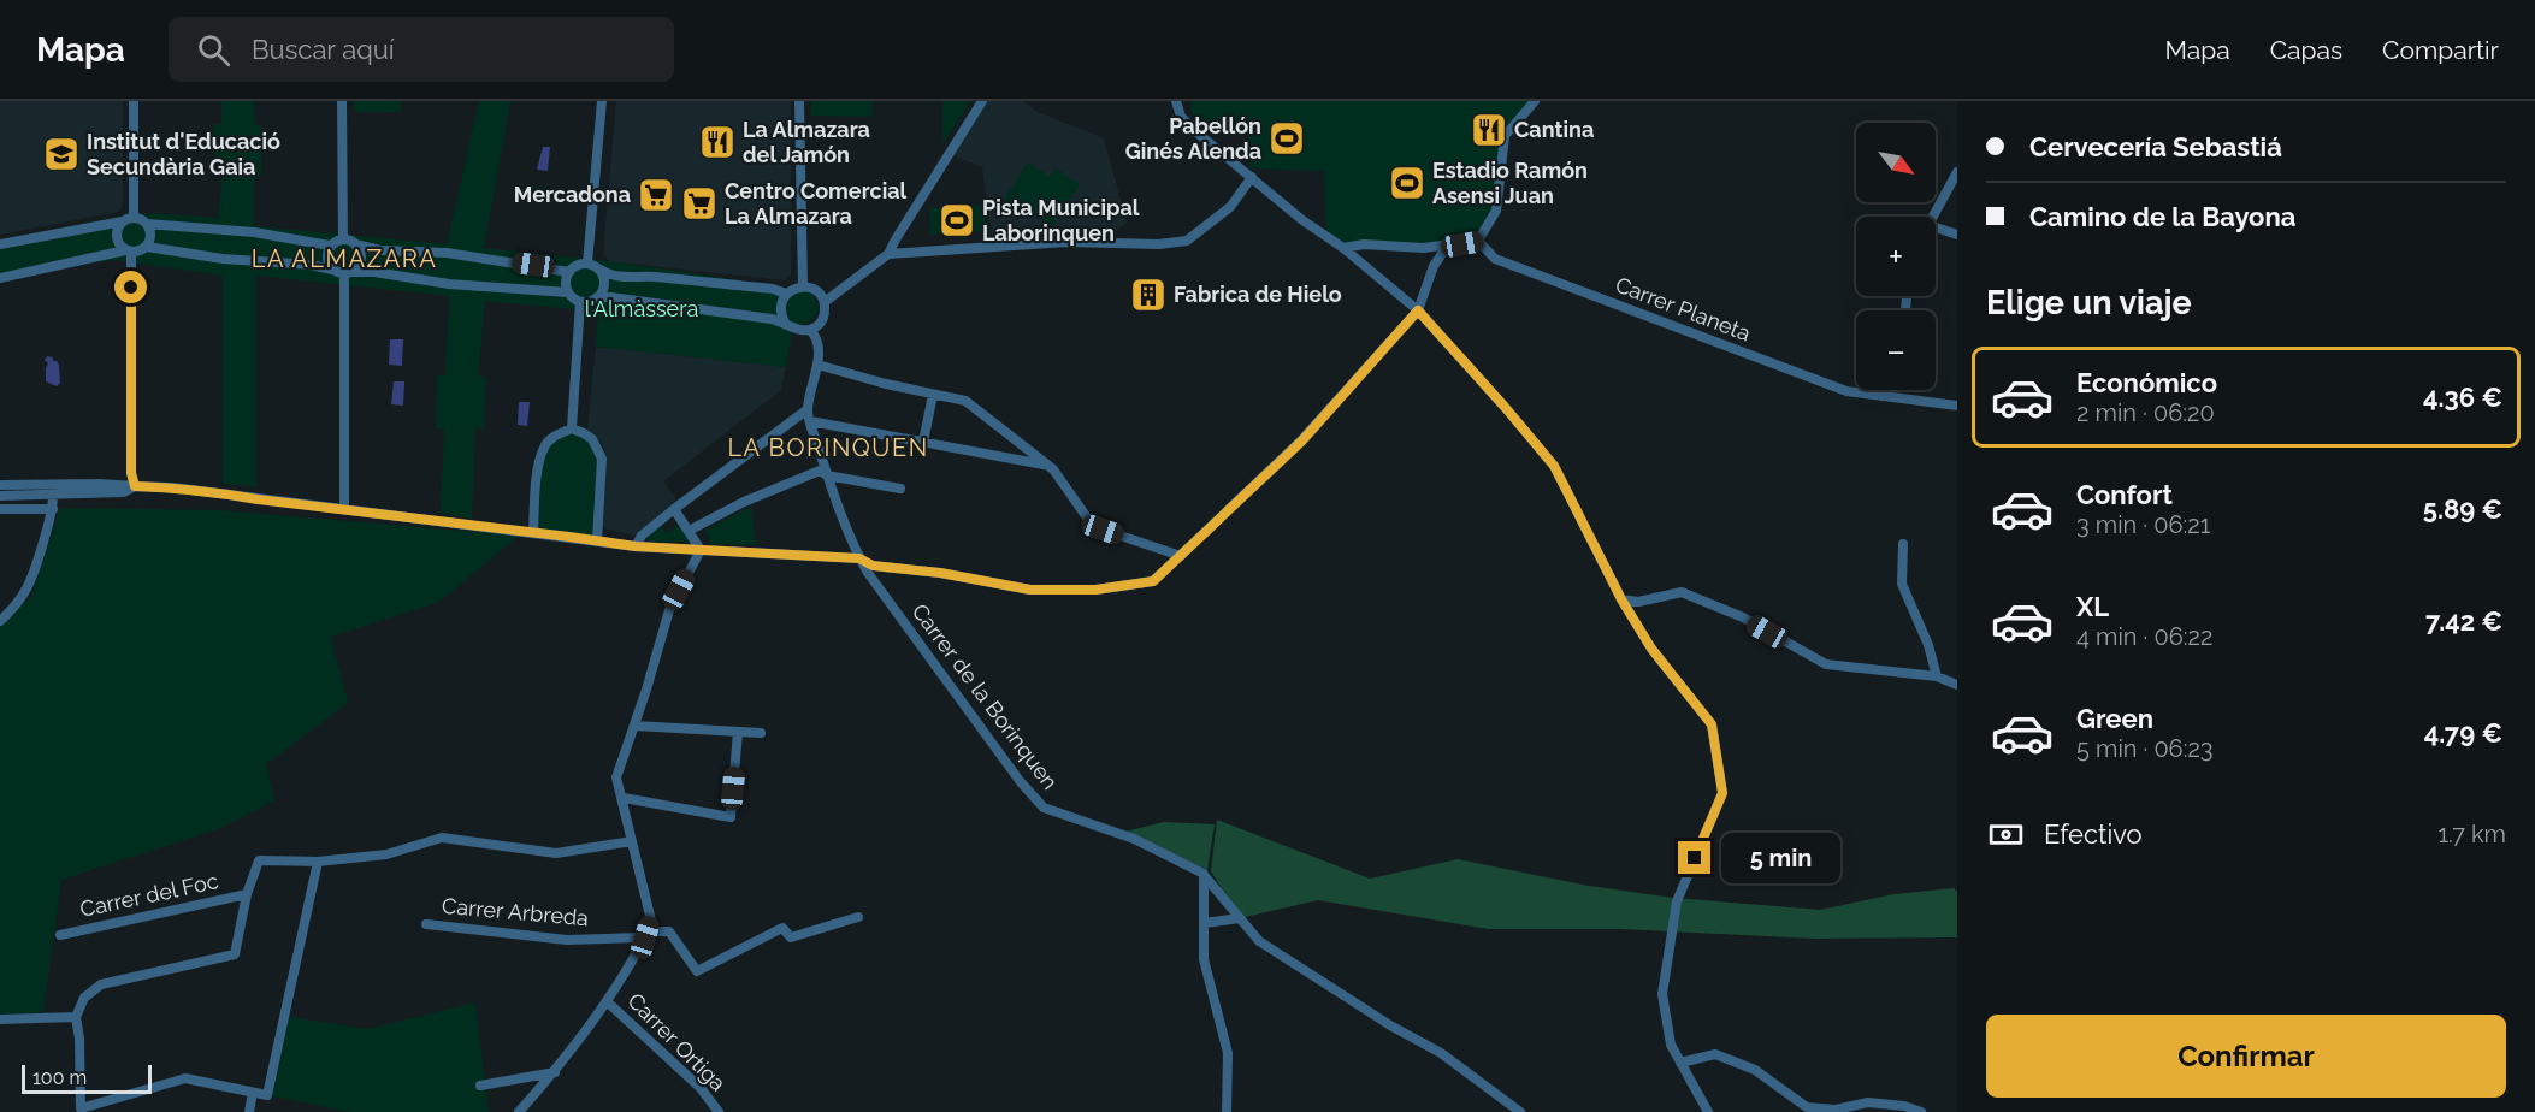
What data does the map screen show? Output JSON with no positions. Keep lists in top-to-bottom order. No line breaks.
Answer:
{"streets":{"street":["Carrer Planeta","Carrer de la Borinquen","Carrer del Foc","Carrer Arbreda","Carrer Ortiga"]},"districts":["LA ALMAZARA","LA BORINQUEN"],"parks":["l'Almàssera"],"places":{"restaurant":["Cantina","La Almazara del Jamón"],"sports":["Pabellón Ginés Alenda","Estadio Ramón Asensi Juan","Pista Municipal Laborinquen"],"school or university":["Institut d'Educació Secundària Gaia"],"supermarket":["Mercadona","Centro Comercial La Almazara"],"building":["Fabrica de Hielo"]},"scale_bar":"100 m","north":"bottom right","page":{"header":"Mapa","search":"Buscar aquí","nav":["Mapa","Capas","Compartir"],"banner":["Cervecería Sebastiá","Camino de la Bayona"],"map_buttons":["+","−"],"heading":"Elige un viaje","list":[{"name":"Económico","note":"2 min · 06:20","value":"4.36 €"},{"name":"Confort","note":"3 min · 06:21","value":"5.89 €"},{"name":"XL","note":"4 min · 06:22","value":"7.42 €"},{"name":"Green","note":"5 min · 06:23","value":"4.79 €"}],"pay":["Efectivo","1.7 km"],"bubble":"5 min","buttons":"Confirmar","scale":"100 m"}}
